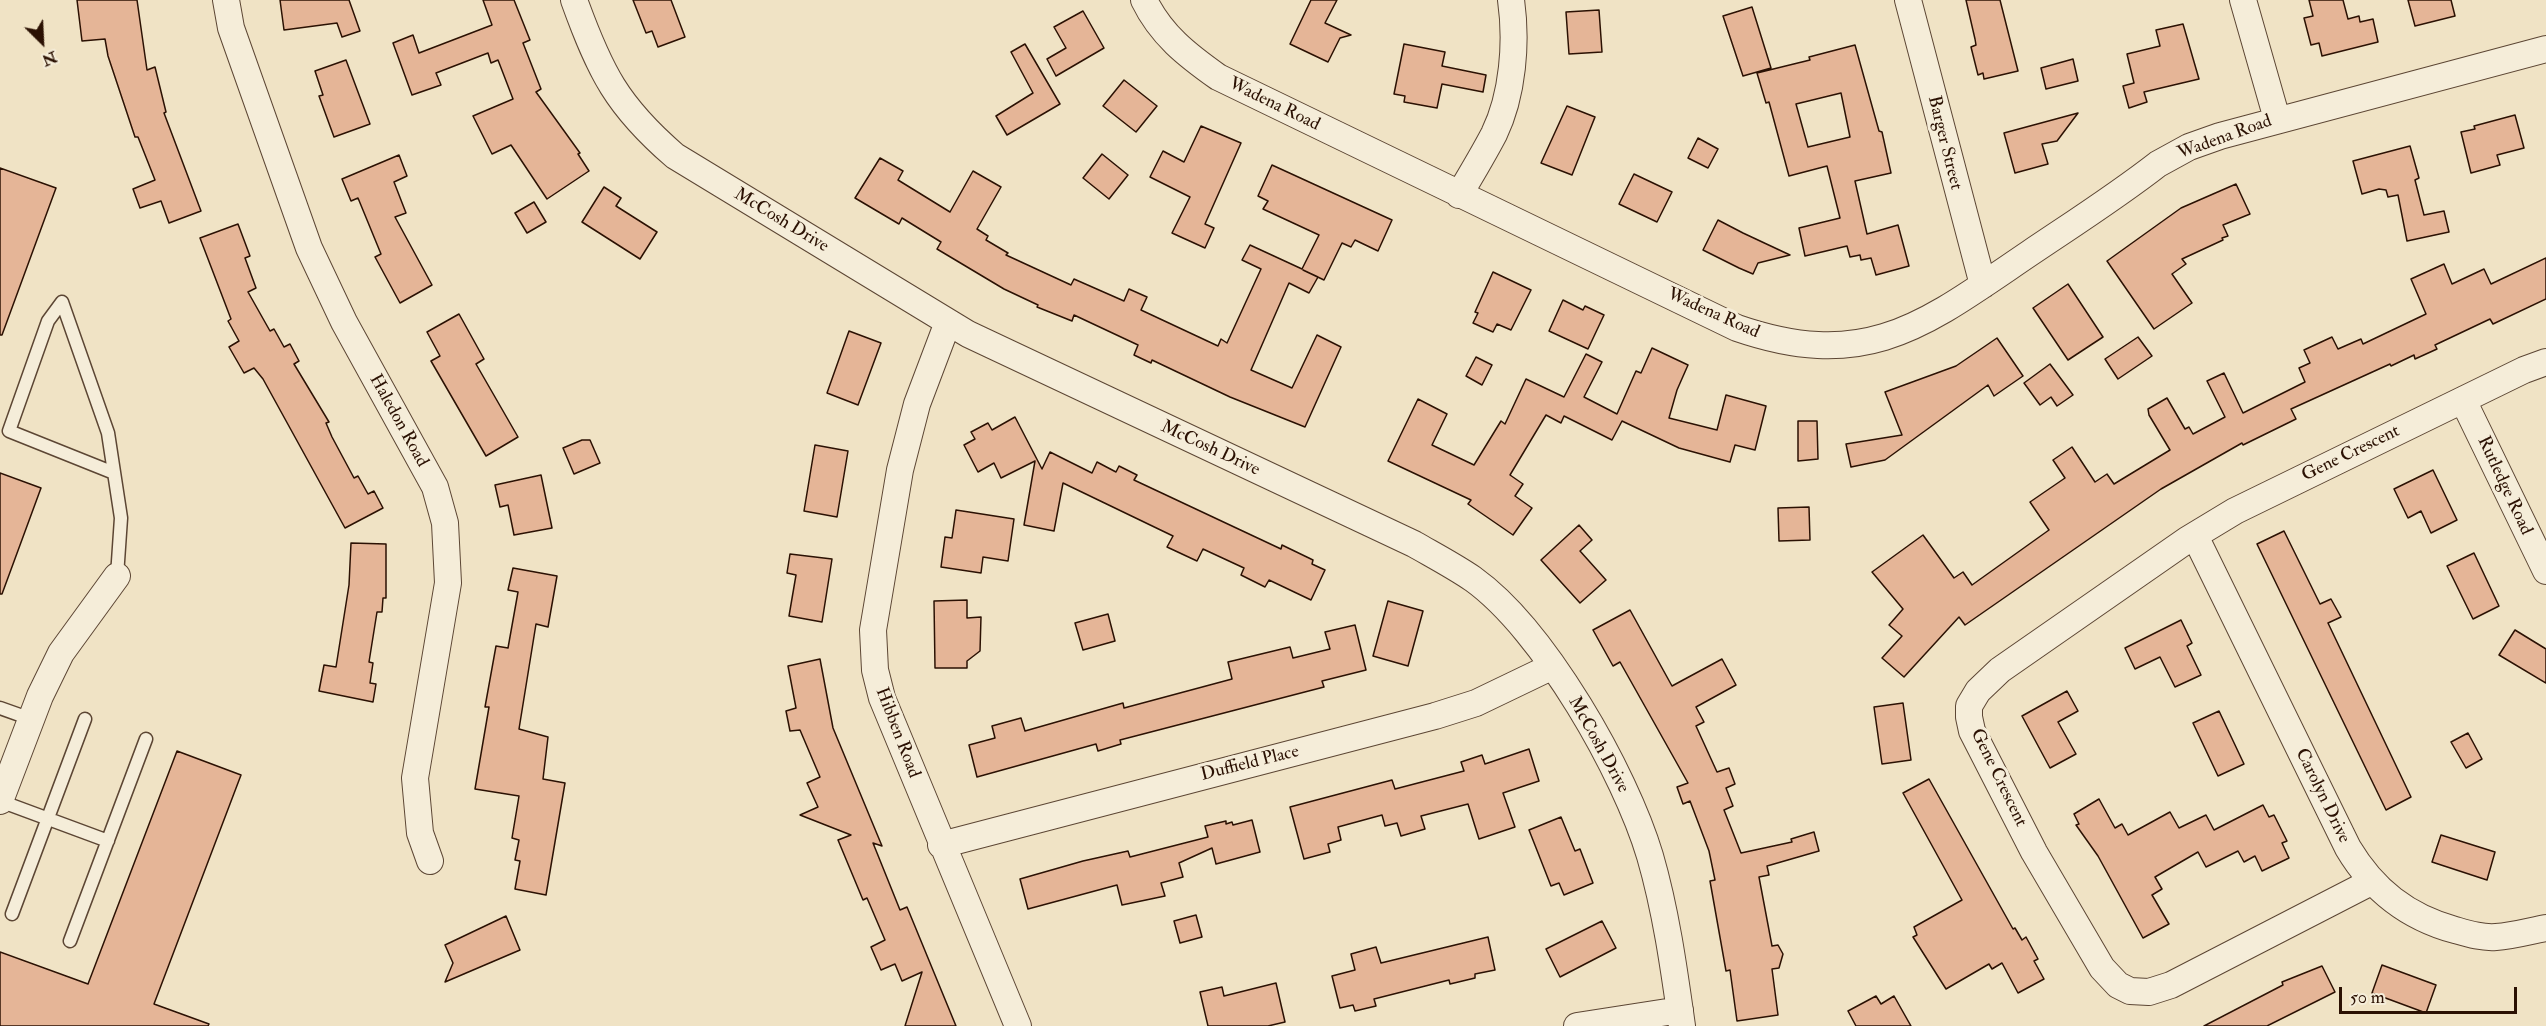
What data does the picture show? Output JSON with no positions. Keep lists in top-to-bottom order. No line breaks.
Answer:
{"streets":{"street":["Wadena Road","Barger Street","McCosh Drive","Haledon Road","Gene Crescent","Rutledge Road","Hibben Road","Duffield Place","Carolyn Drive"]},"crossings":[["Wadena Road","Barger Street"],["McCosh Drive","Hibben Road"],["McCosh Drive","Duffield Place"],["Gene Crescent","Rutledge Road"],["Gene Crescent","Carolyn Drive"],["Hibben Road","Duffield Place"]],"scale_bar":"50 m","north":"bottom right"}
